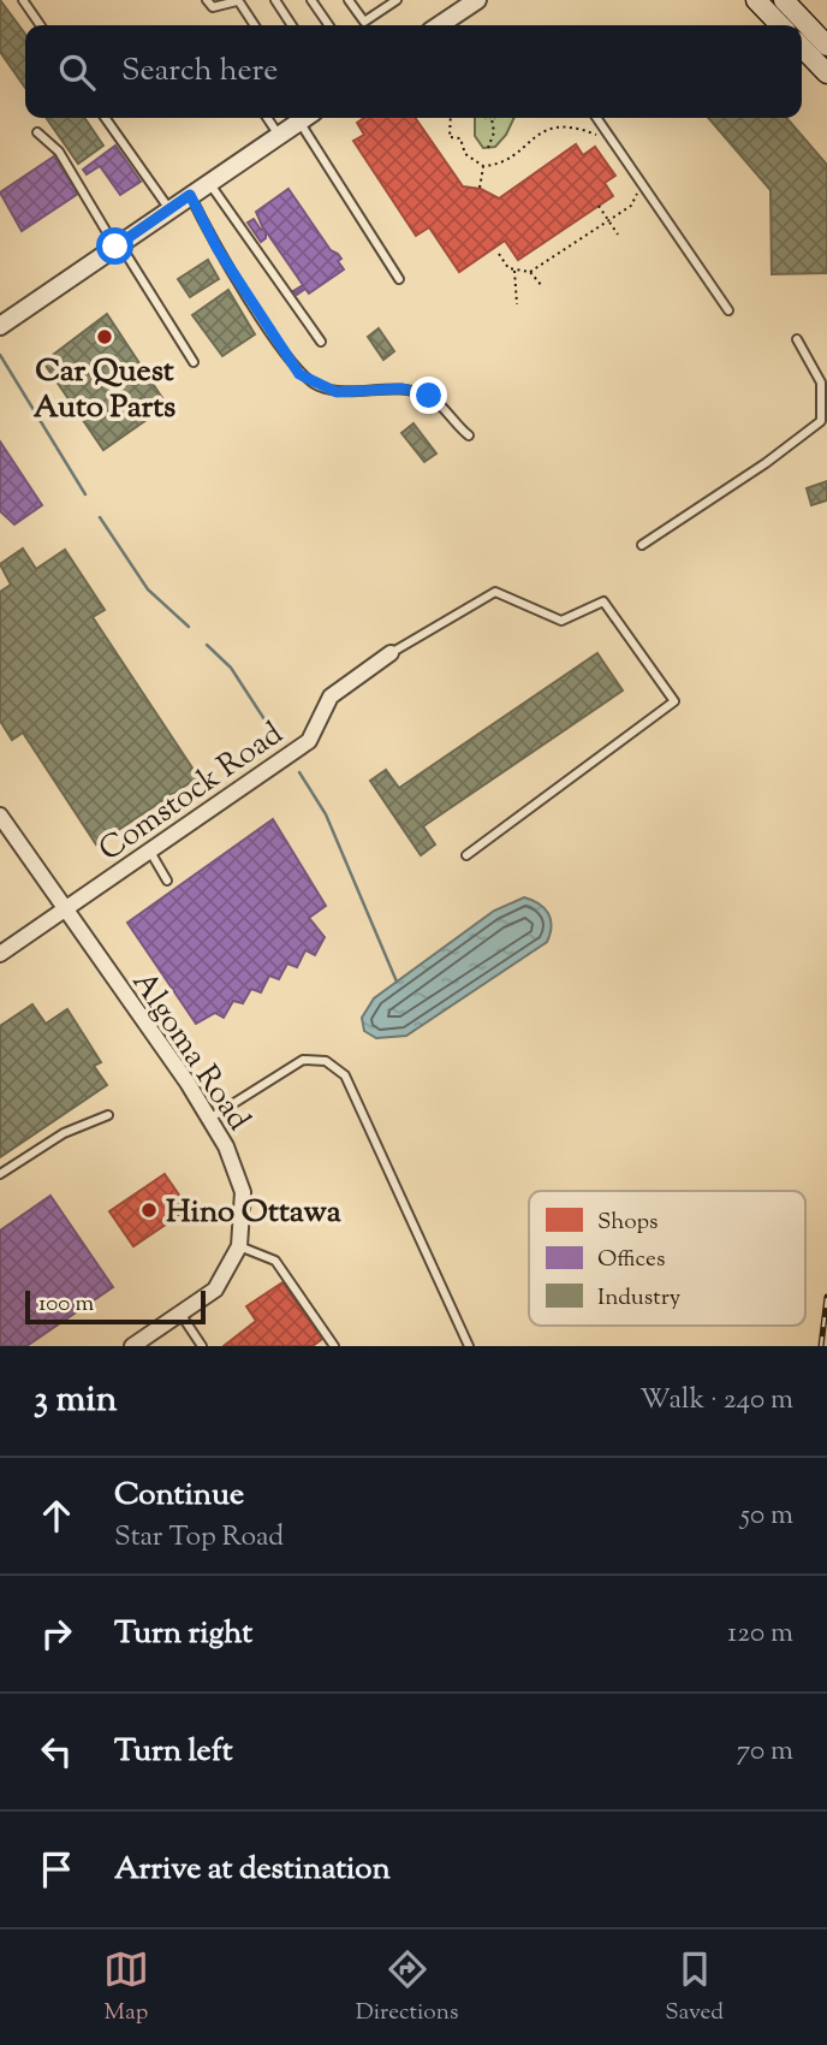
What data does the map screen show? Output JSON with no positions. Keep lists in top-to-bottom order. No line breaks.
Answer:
{"streets":{"street":["Comstock Road","Algoma Road"]},"crossings":[["Comstock Road","Algoma Road"]],"places":["Car Quest Auto Parts","Hino Ottawa"],"legend":["Shops","Offices","Industry"],"scale_bar":"100 m","page":{"search":"Search here","scale":"100 m","heading":["3 min","Walk · 240 m"],"list":[["Continue","Star Top Road","50 m"],["Turn right","120 m"],["Turn left","70 m"],"Arrive at destination"],"nav":["Map","Directions","Saved"]}}
